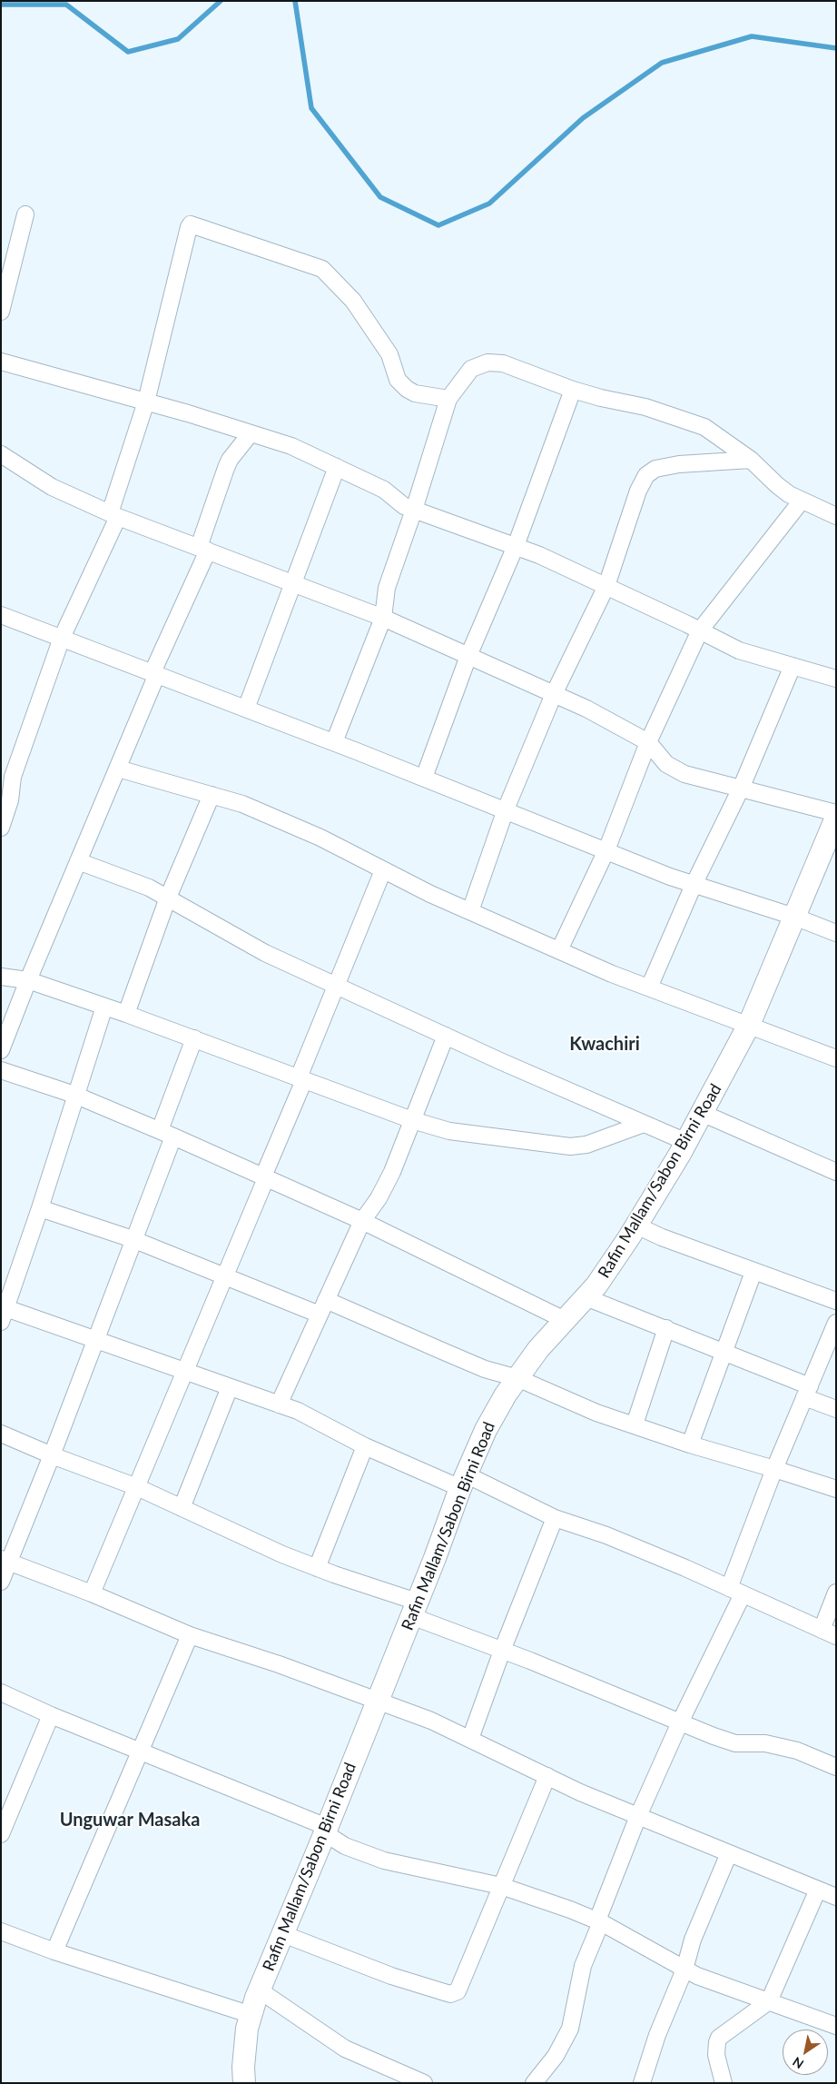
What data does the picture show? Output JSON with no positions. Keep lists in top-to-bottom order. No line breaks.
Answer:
{"streets":{"street":["Rafin Mallam/Sabon Birni Road"]},"districts":["Kwachiri","Unguwar Masaka"],"north":"bottom left"}
